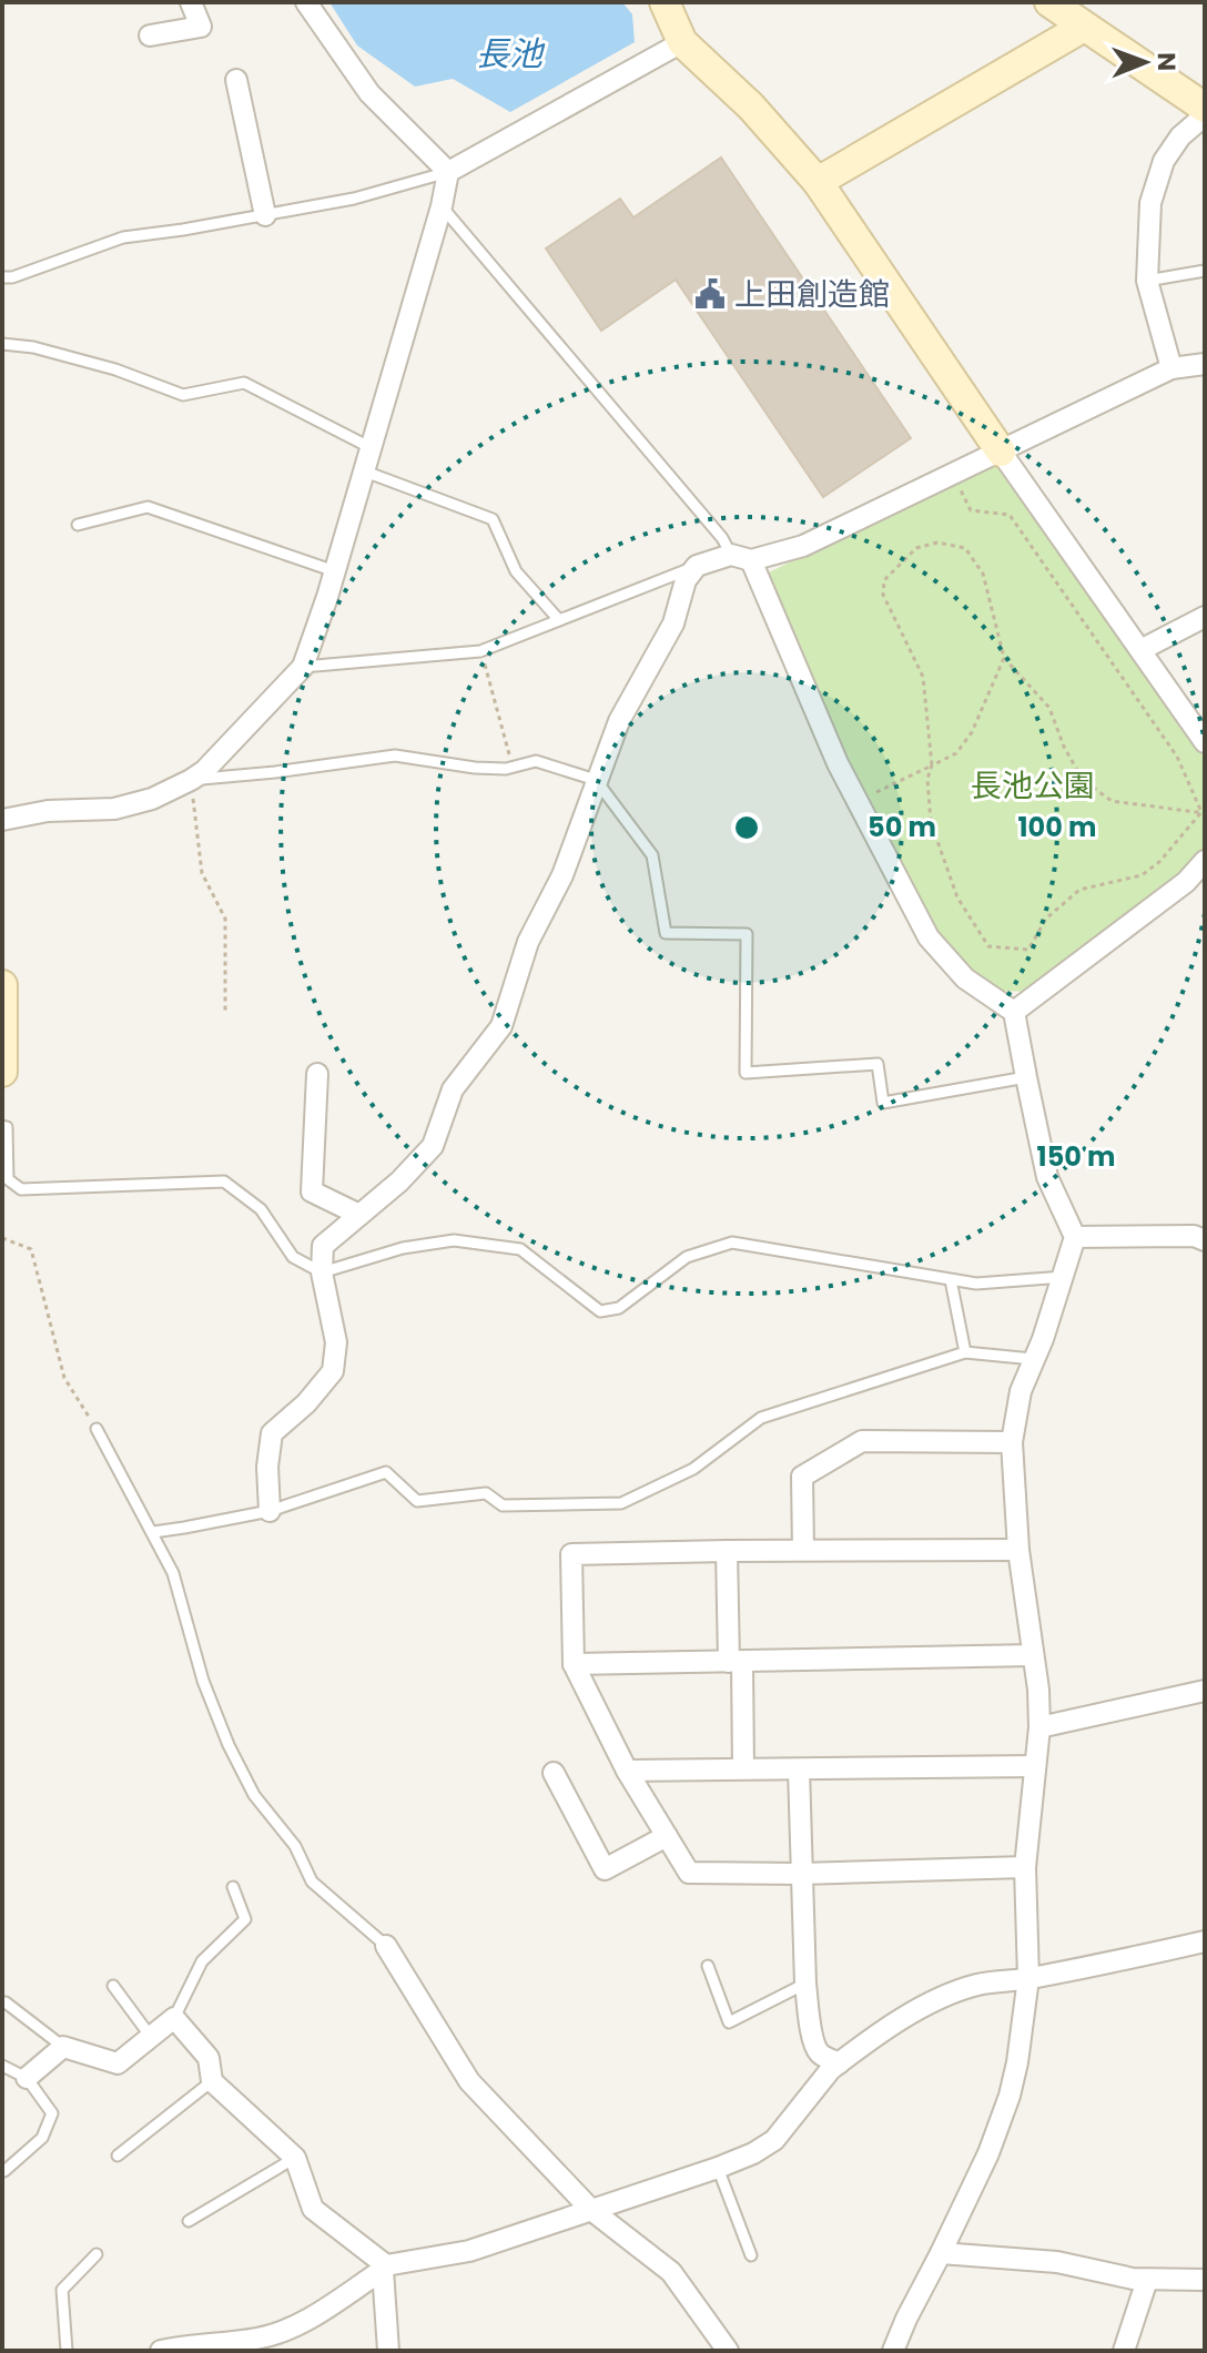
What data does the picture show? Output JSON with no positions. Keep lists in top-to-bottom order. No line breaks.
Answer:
{"water":["長池"],"parks":["長池公園"],"places":{"public building":["上田創造館"]},"north":"right","rings":["50 m","100 m","150 m"]}
